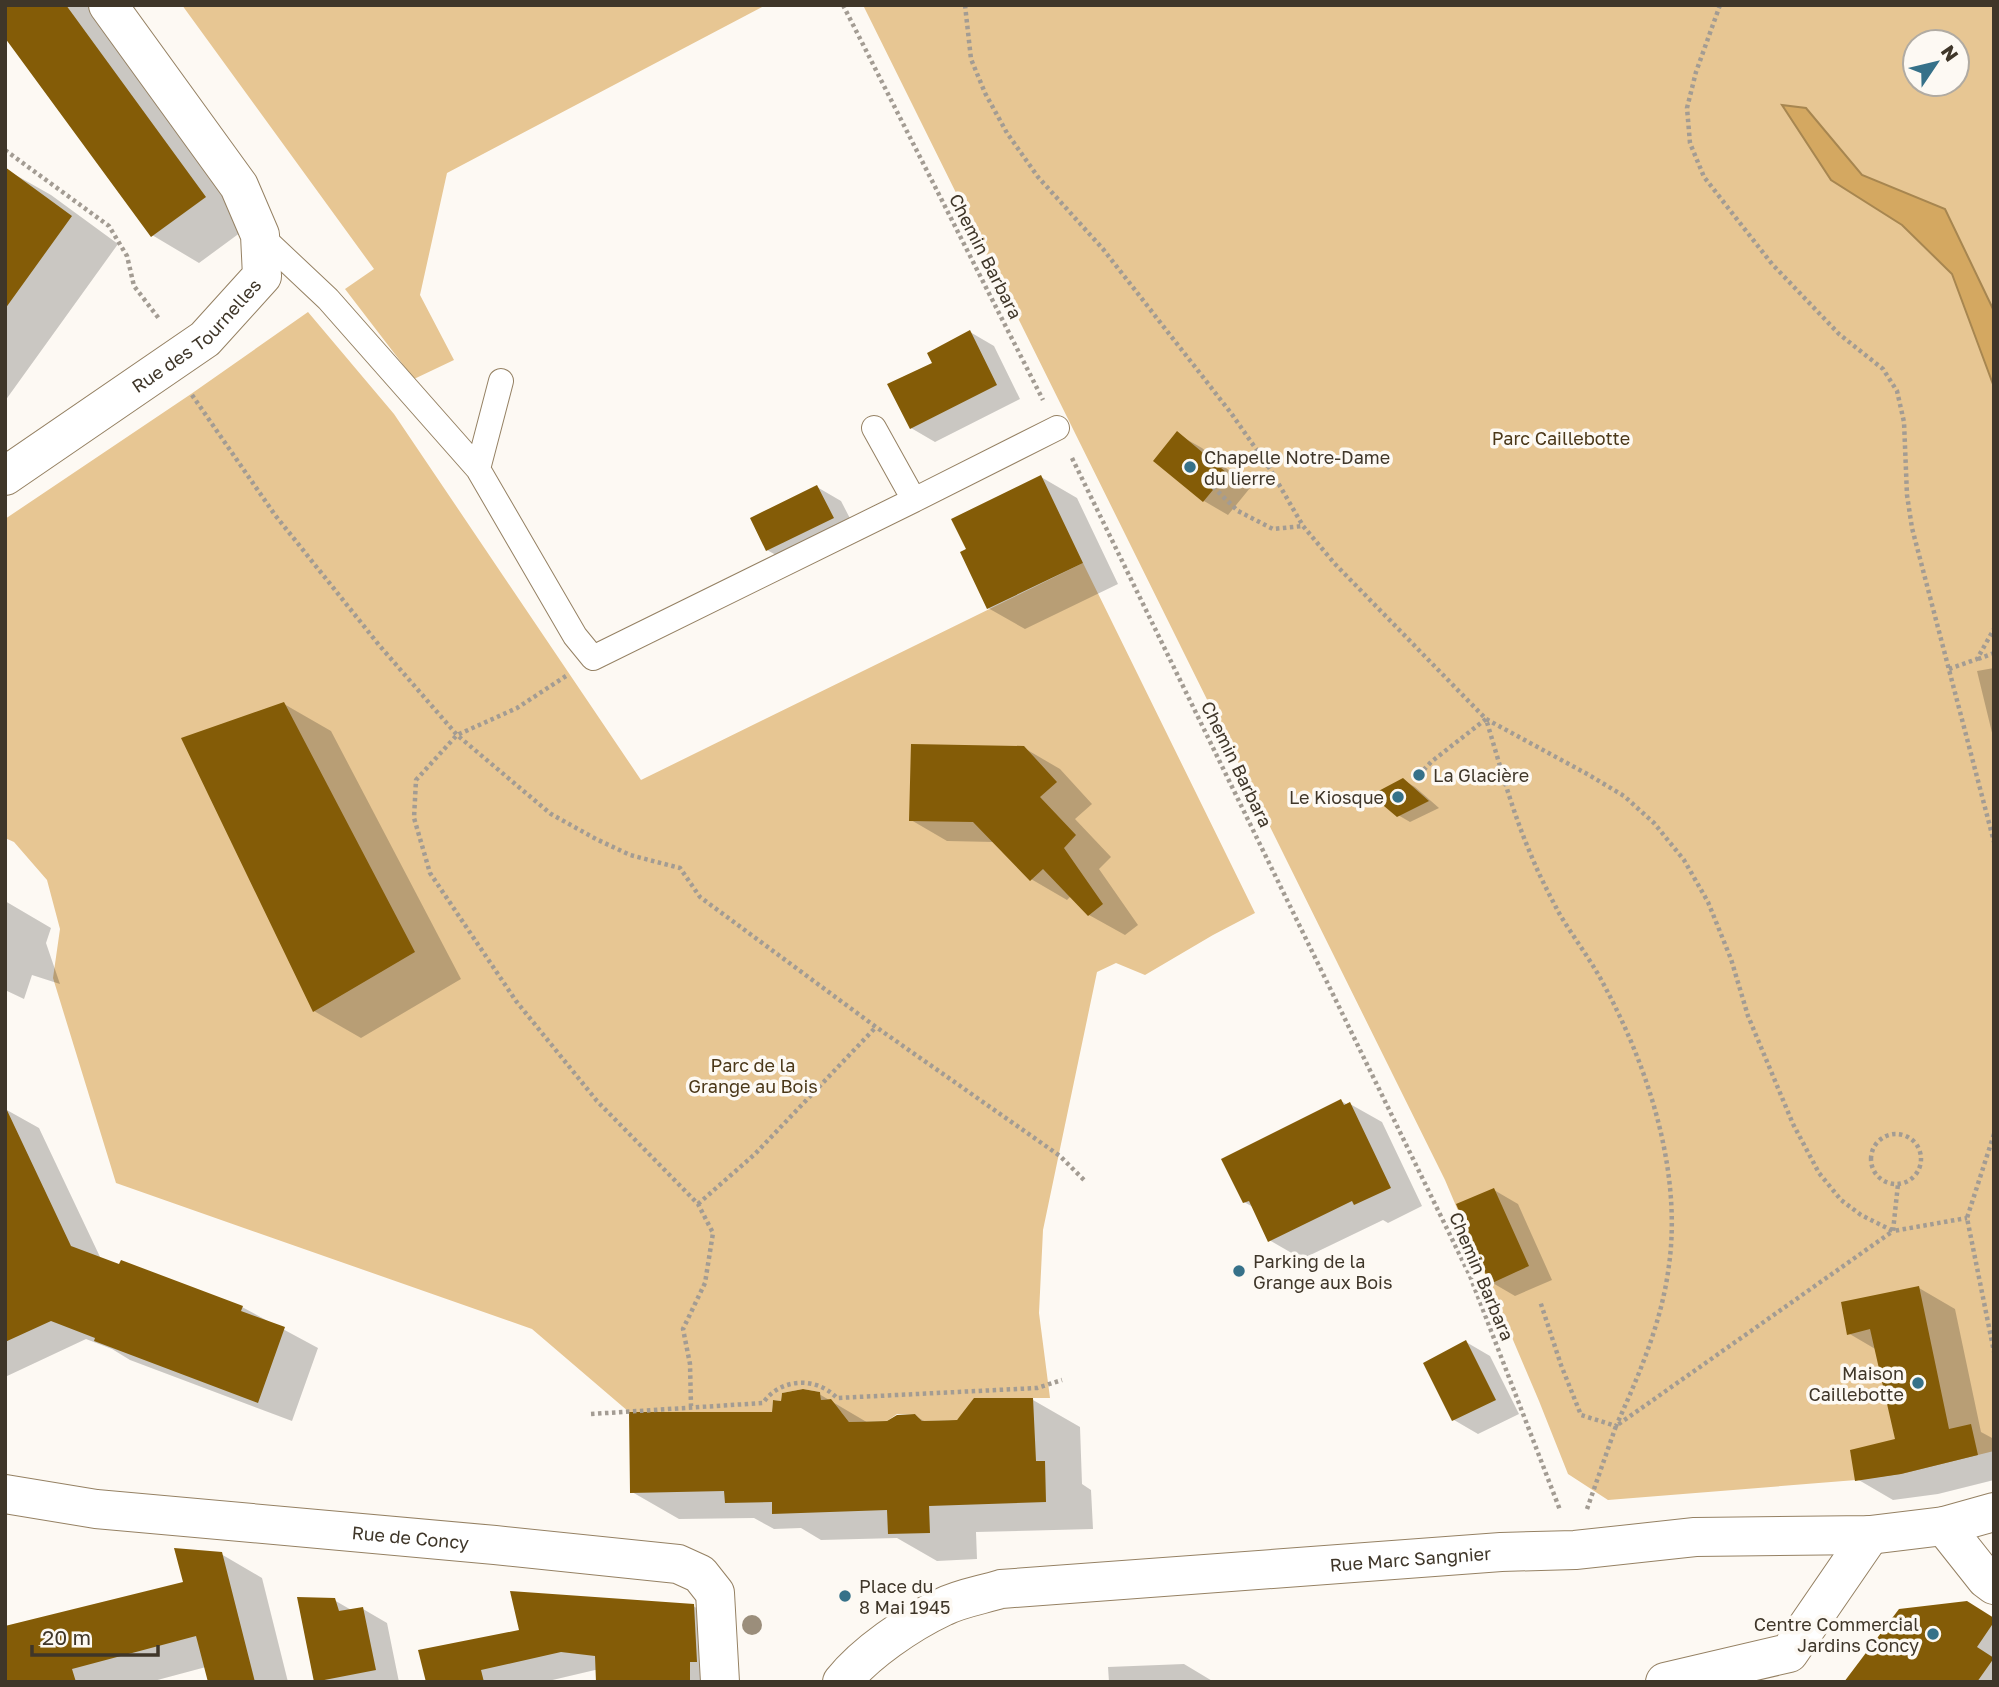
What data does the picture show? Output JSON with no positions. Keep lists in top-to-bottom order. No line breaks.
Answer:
{"streets":{"street":["Rue des Tournelles","Rue de Concy","Rue Marc Sangnier"],"path":["Chemin Barbara"]},"crossings":[["Chemin Barbara","Rue Marc Sangnier"]],"parks":["Parc Caillebotte","Parc de la Grange au Bois"],"places":["Chapelle Notre-Dame du lierre","La Glacière","Le Kiosque","Parking de la Grange aux Bois","Maison Caillebotte","Place du 8 Mai 1945","Centre Commercial Jardins Concy"],"scale_bar":"20 m","north":"top right"}
